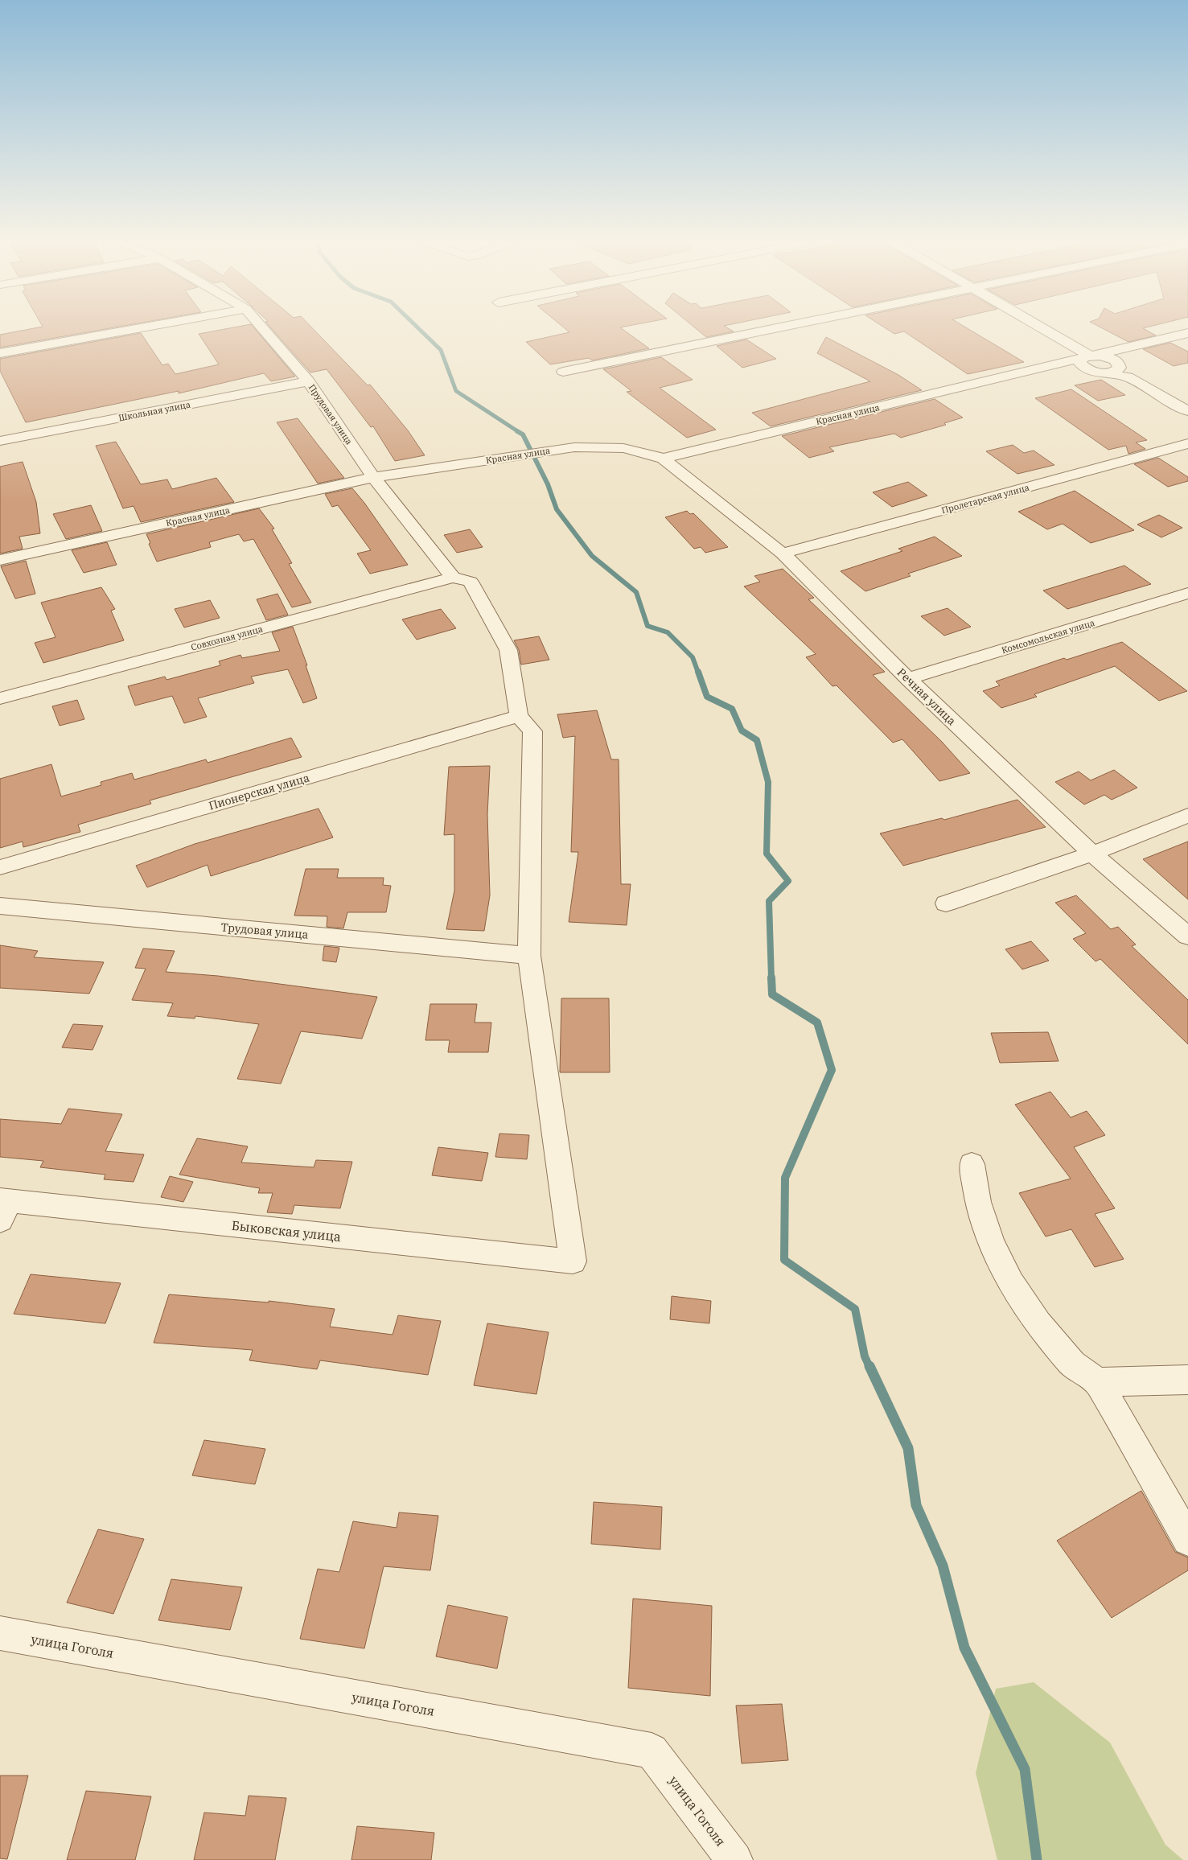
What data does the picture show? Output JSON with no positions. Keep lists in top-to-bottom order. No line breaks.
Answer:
{"streets":{"street":["Школьная улица","Прудовая улица","Красная улица","Пролетарская улица","Комсомольская улица","Совхозная улица","Речная улица","Пионерская улица","Трудовая улица","Быковская улица","улица Гоголя"]},"crossings":[["Школьная улица","Прудовая улица"],["Прудовая улица","Красная улица"],["Прудовая улица","Совхозная улица"],["Красная улица","Речная улица"],["Пролетарская улица","Речная улица"],["Комсомольская улица","Речная улица"],["Трудовая улица","Быковская улица"]]}
